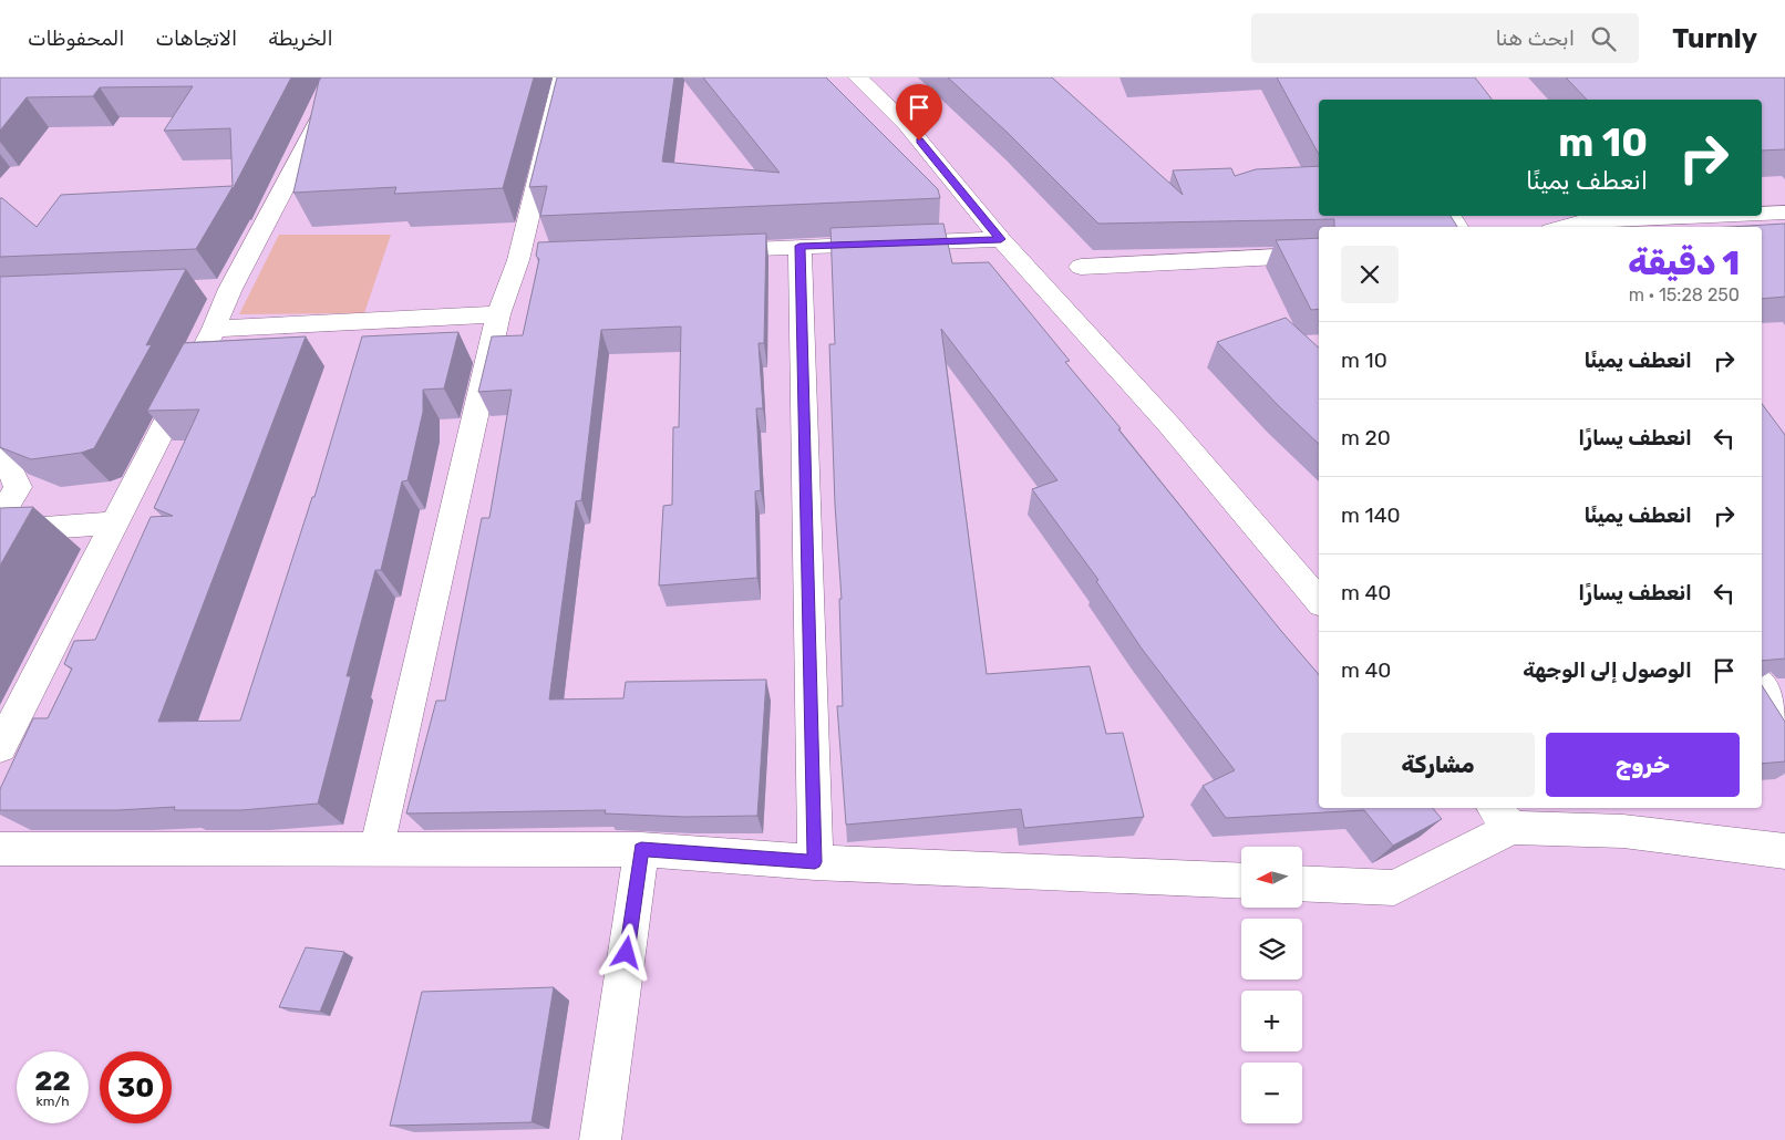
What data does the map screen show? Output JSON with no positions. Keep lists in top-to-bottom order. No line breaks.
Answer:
{"north":"left","page":{"header":"Turnly","search":"ابحث هنا","nav":["الخريطة","الاتجاهات","المحفوظات"],"turn":["10 m","انعطف يمينًا"],"heading":["1 دقيقة","250 m · 15:28"],"list":[{"name":"انعطف يمينًا","value":"10 m"},{"name":"انعطف يسارًا","value":"20 m"},{"name":"انعطف يمينًا","value":"140 m"},{"name":"انعطف يسارًا","value":"40 m"},{"name":"الوصول إلى الوجهة","value":"40 m"}],"buttons":["خروج","مشاركة"],"map_buttons":["+","−"],"speed":"22 km/h","limit":"30"}}
